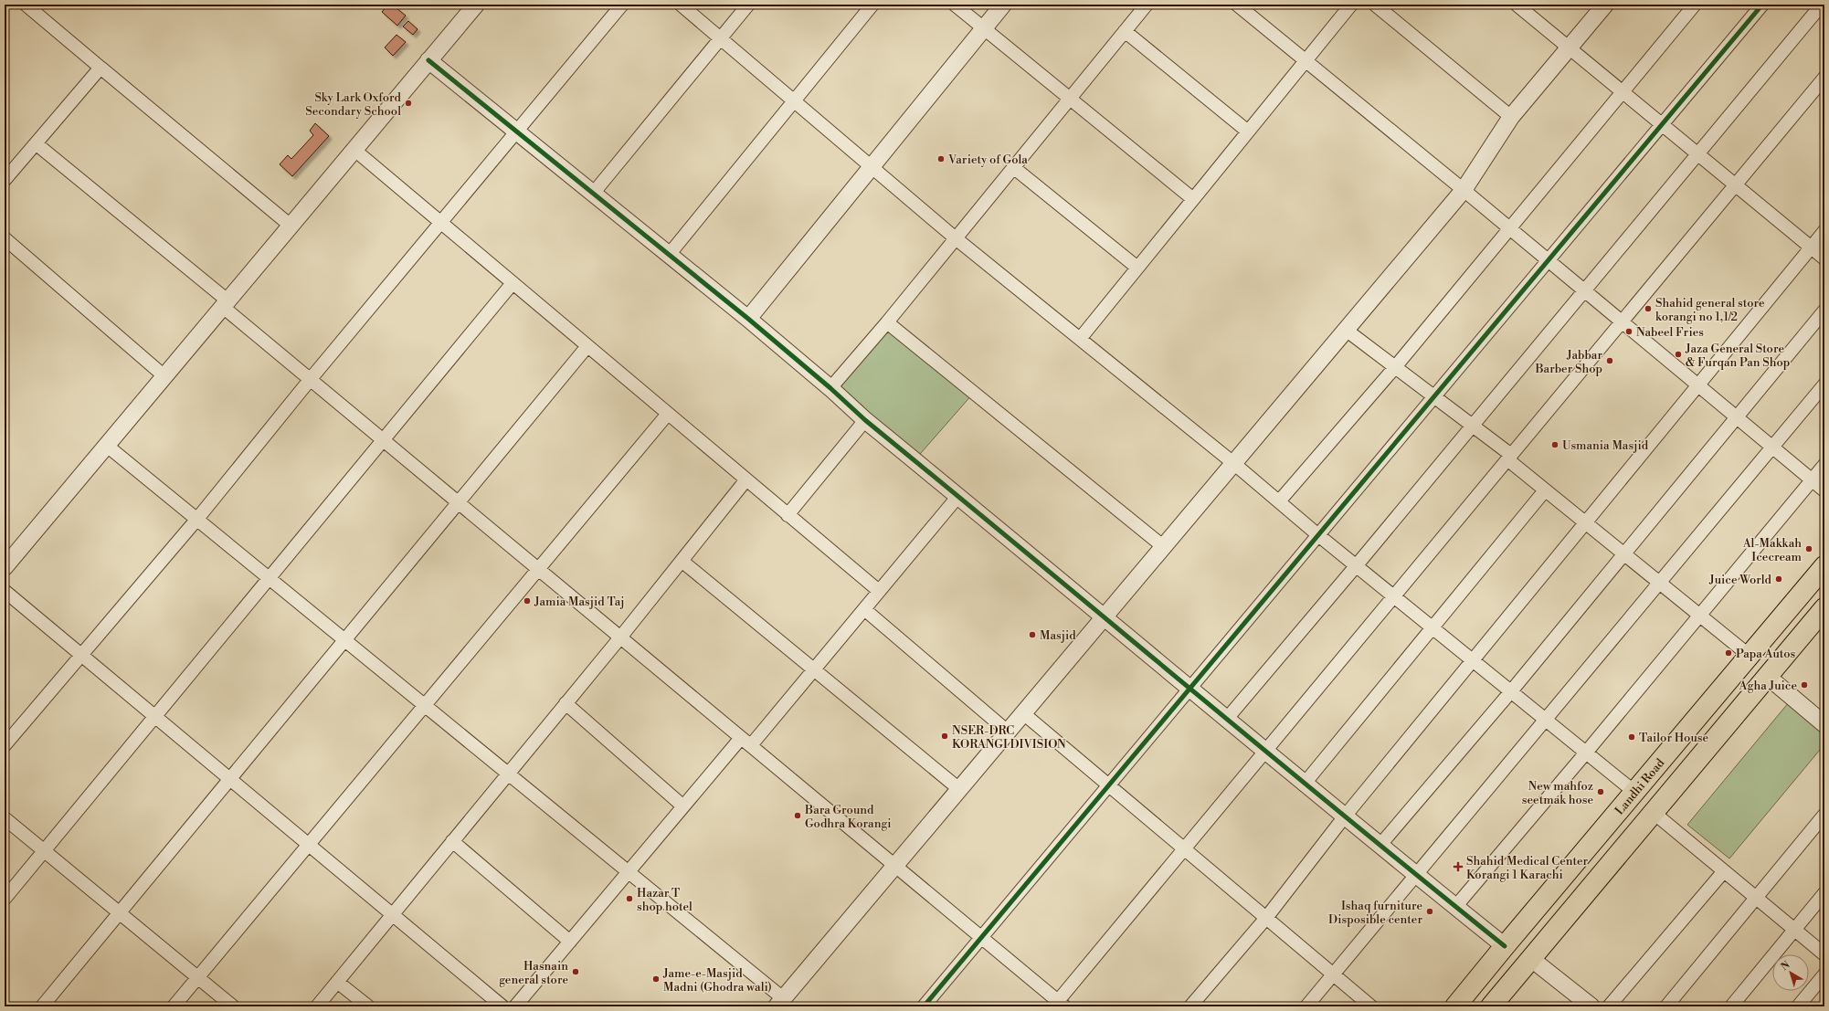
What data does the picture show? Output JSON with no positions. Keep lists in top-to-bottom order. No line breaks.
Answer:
{"streets":{"main road":["Landhi Road"]},"places":{"other":["Sky Lark Oxford Secondary School","Variety of Gola","Shahid general store korangi no 1,1/2","Nabeel Fries","Jaza General Store & Furqan Pan Shop","Jabbar Barber Shop","Usmania Masjid","Al-Makkah Icecream","Juice World","Jamia Masjid Taj","Masjid","Papa Autos","Agha Juice","NSER-DRC KORANGI DIVISION","Tailor House","New mahfoz seetmak hose","Bara Ground Godhra Korangi","Hazar T shop hotel","Ishaq furniture Disposible center","Hasnain general store","Jame-e-Masjid Madni (Ghodra wali)"],"health":["Shahid Medical Center Korangi 1 Karachi"]},"north":"top left"}
